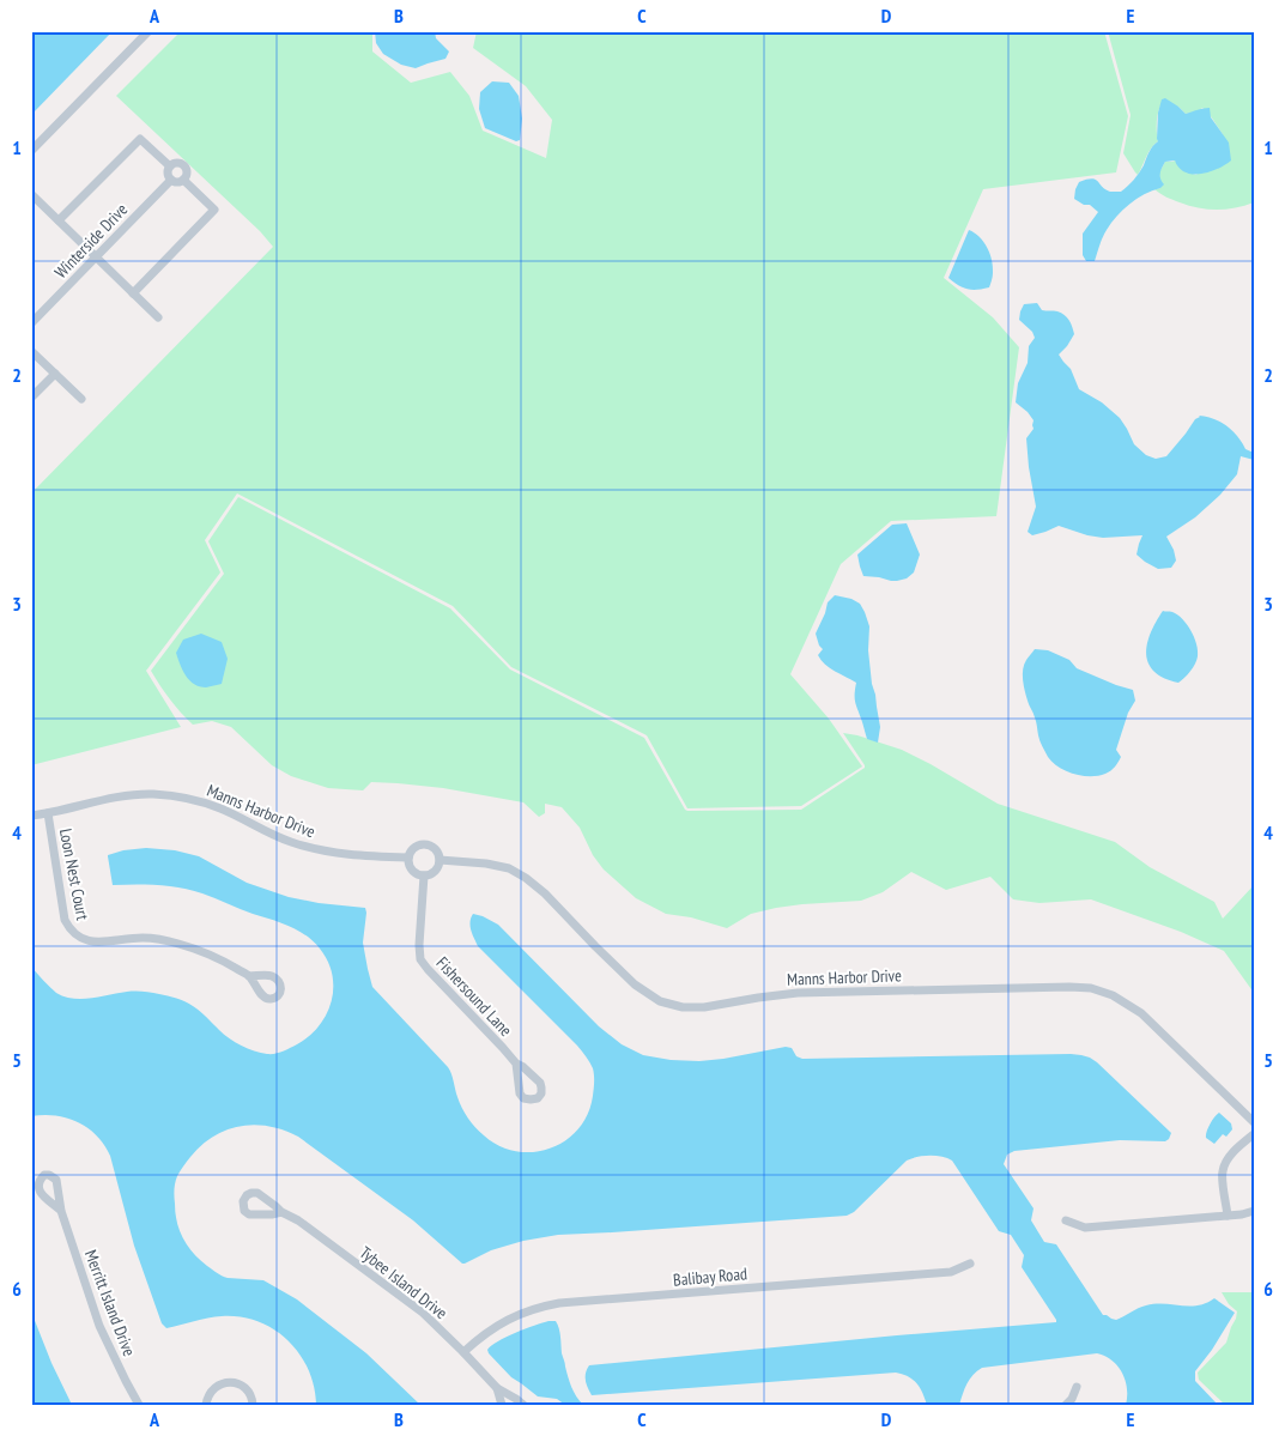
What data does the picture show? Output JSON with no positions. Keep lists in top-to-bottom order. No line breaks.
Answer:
{"streets":{"street":["Winterside Drive","Manns Harbor Drive","Loon Nest Court","Fishersound Lane","Balibay Road","Tybee Island Drive","Merritt Island Drive"]},"crossings":[["Manns Harbor Drive","Loon Nest Court"],["Manns Harbor Drive","Fishersound Lane"],["Balibay Road","Tybee Island Drive"]],"grid":{"columns":["A","B","C","D","E"],"rows":["1","2","3","4","5","6"]}}
